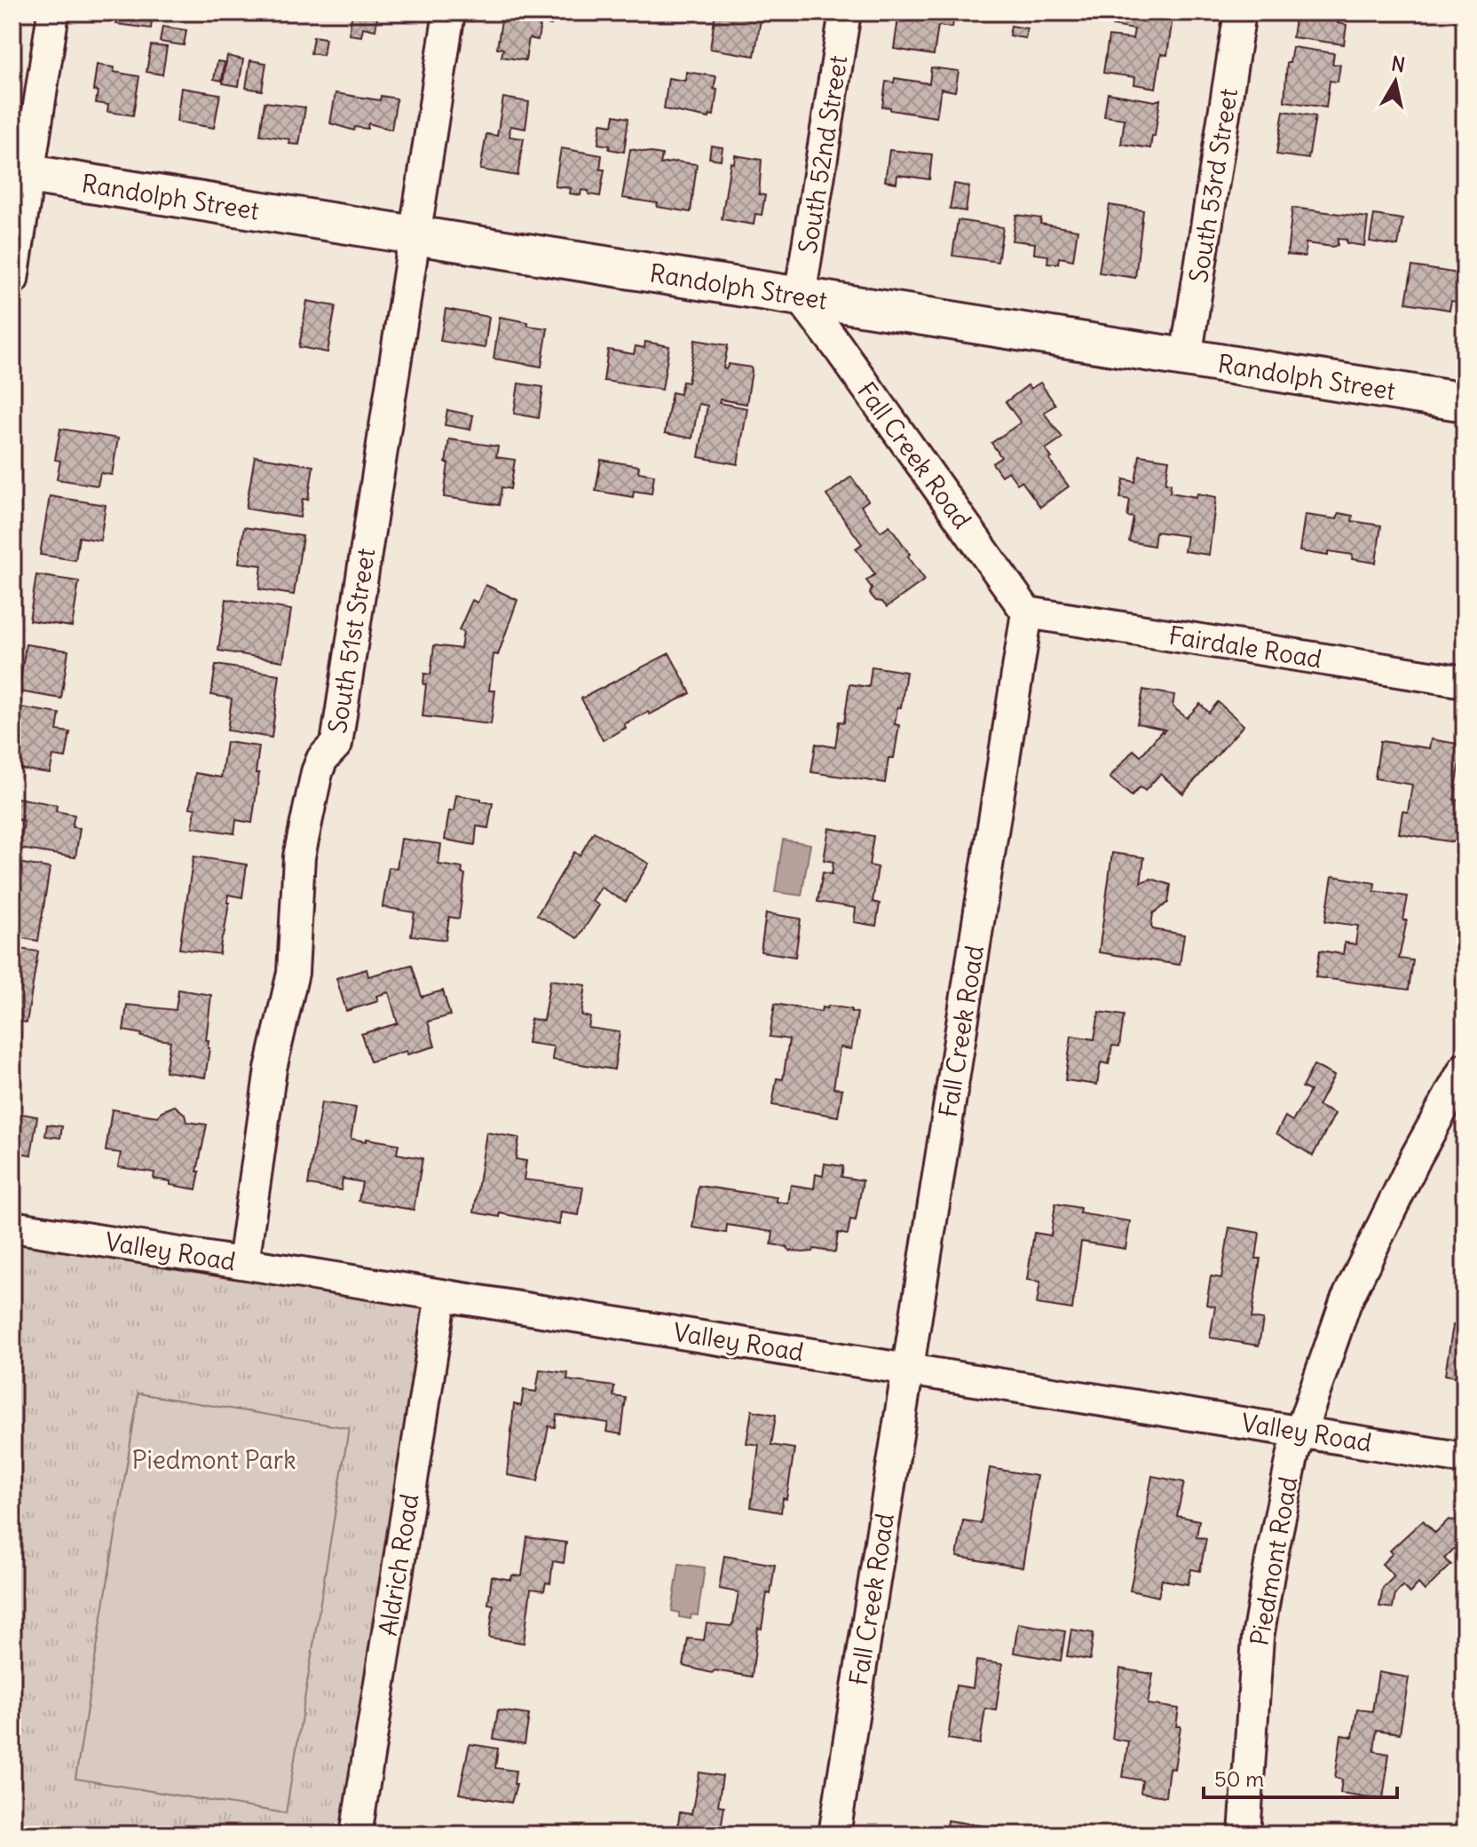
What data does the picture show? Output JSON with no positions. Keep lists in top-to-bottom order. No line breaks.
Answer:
{"streets":{"main road":["Randolph Street"],"street":["South 52nd Street","South 53rd Street","Fall Creek Road","South 51st Street","Fairdale Road","Valley Road","Piedmont Road","Aldrich Road"]},"crossings":[["South 52nd Street","Randolph Street"],["South 52nd Street","Fall Creek Road"],["South 53rd Street","Randolph Street"],["Randolph Street","Fall Creek Road"],["Randolph Street","South 51st Street"],["Fall Creek Road","Fairdale Road"],["Fall Creek Road","Valley Road"],["South 51st Street","Valley Road"],["Valley Road","Piedmont Road"],["Valley Road","Aldrich Road"]],"parks":["Piedmont Park"],"scale_bar":"50 m","north":"top"}
